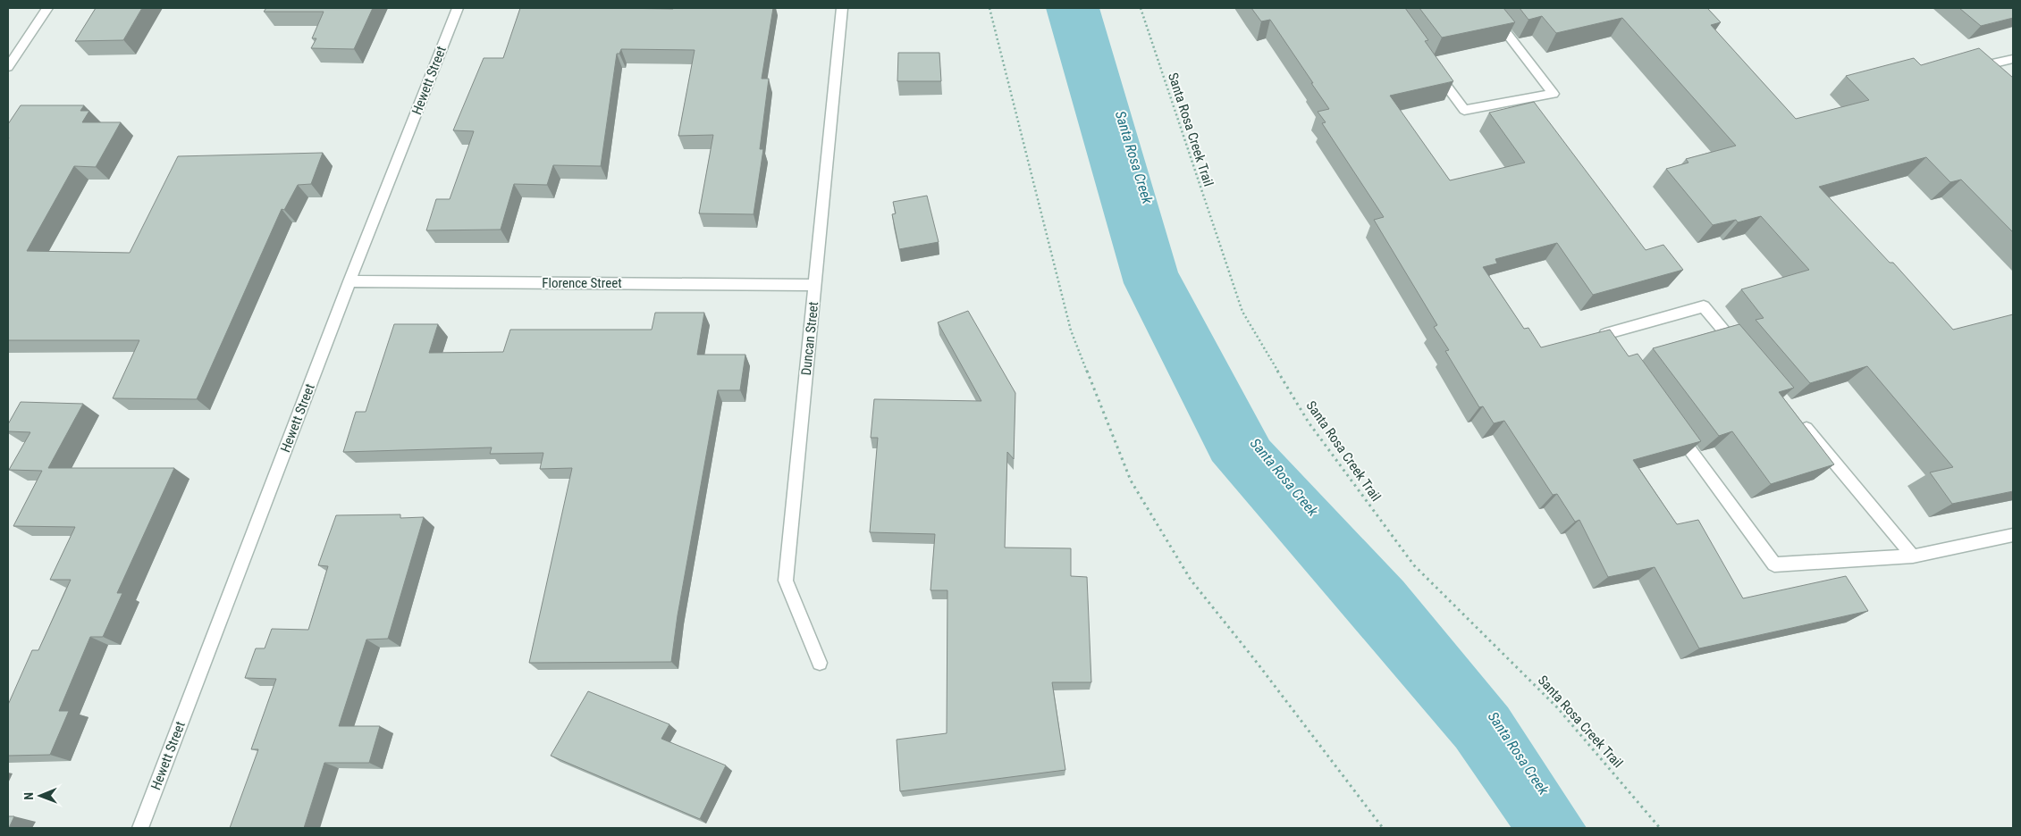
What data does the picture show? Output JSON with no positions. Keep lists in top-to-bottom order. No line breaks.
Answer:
{"streets":{"street":["Hewett Street","Florence Street","Duncan Street"],"path":["Santa Rosa Creek Trail"]},"crossings":[["Hewett Street","Florence Street"],["Florence Street","Duncan Street"]],"water":["Santa Rosa Creek"],"north":"left"}
